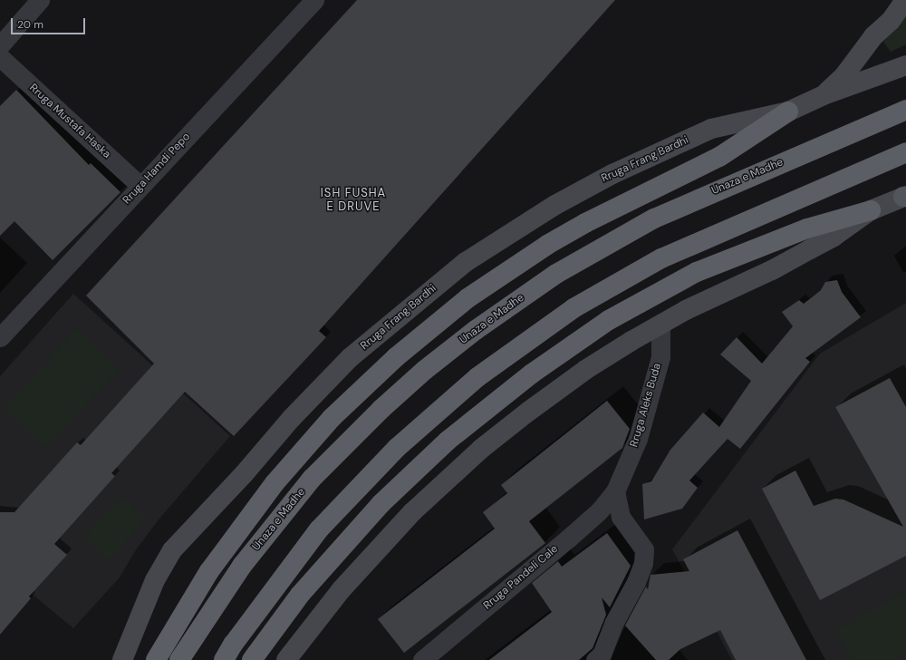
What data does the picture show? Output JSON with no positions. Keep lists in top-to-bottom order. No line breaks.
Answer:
{"streets":{"highway":["Unaza e Madhe"],"main road":["Rruga Frang Bardhi"],"street":["Rruga Mustafa Haska","Rruga Hamdi Pepo","Rruga Aleks Buda","Rruga Pandeli Cale"]},"crossings":[["Rruga Mustafa Haska","Rruga Hamdi Pepo"],["Rruga Aleks Buda","Rruga Pandeli Cale"]],"districts":["ISH FUSHA E DRUVE"],"scale_bar":"20 m"}
